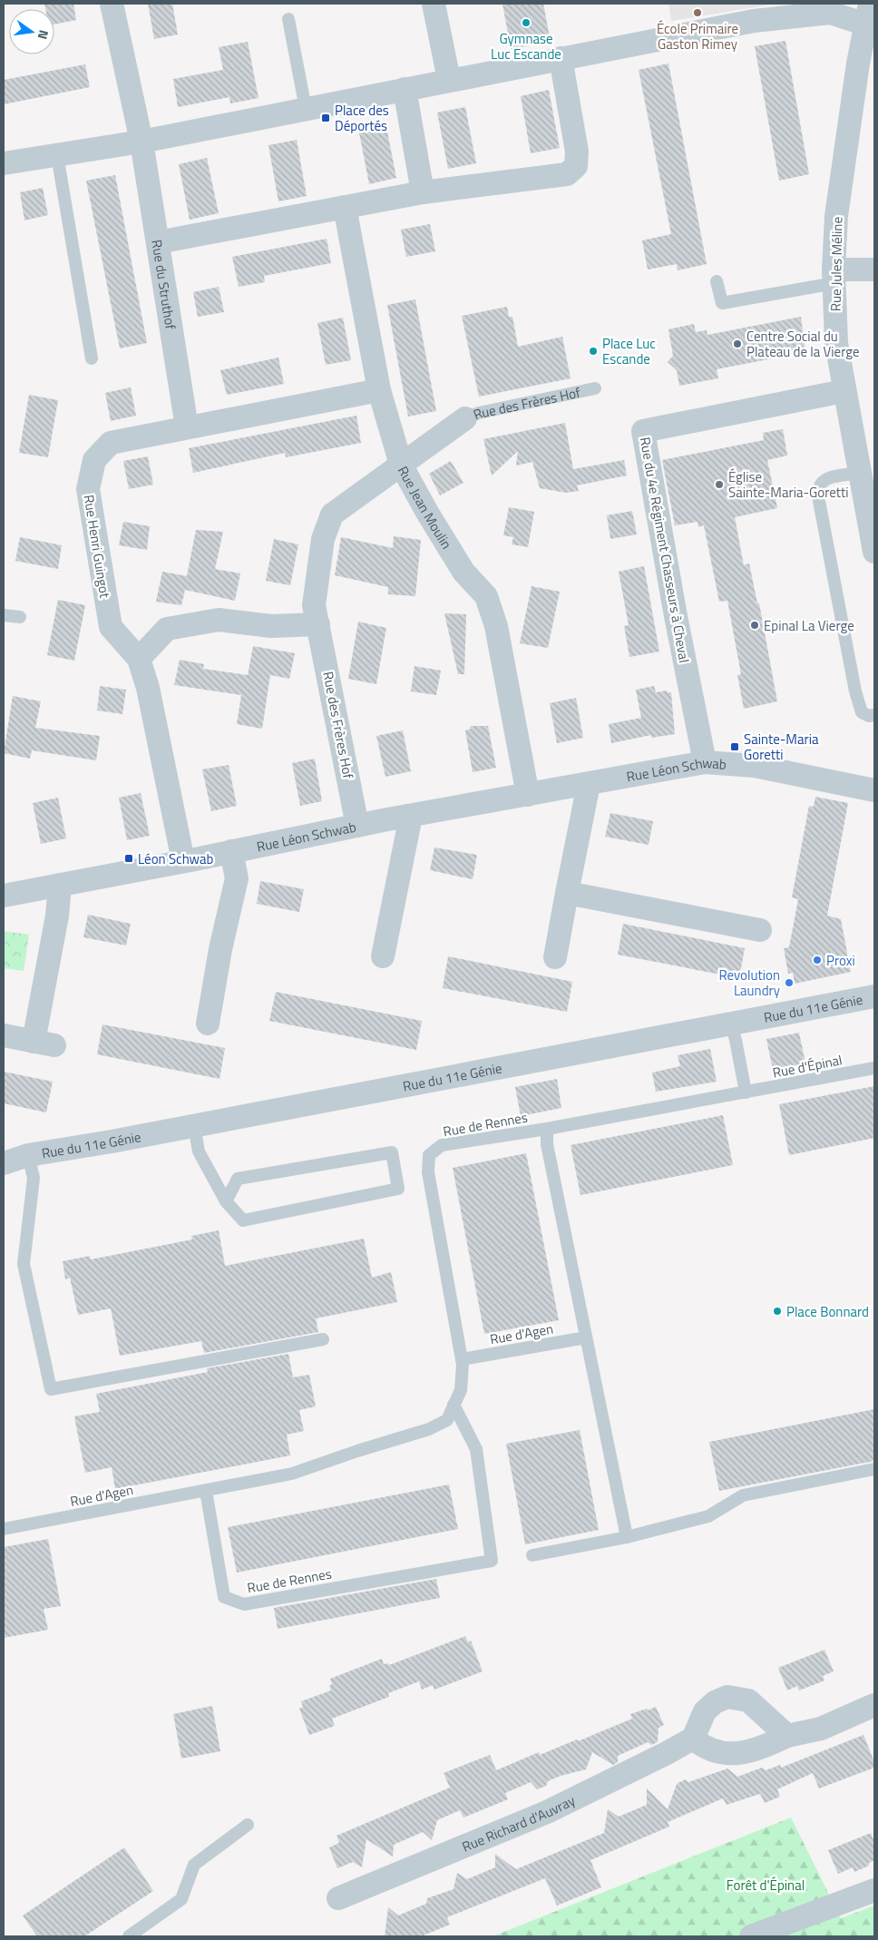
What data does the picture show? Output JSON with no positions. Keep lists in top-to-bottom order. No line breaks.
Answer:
{"streets":{"street":["Rue Jules Méline","Rue du Struthof","Rue des Frères Hof","Rue Jean Moulin","Rue Henri Guingot","Rue du 4e Régiment Chasseurs à Cheval","Rue Léon Schwab","Rue du 11e Génie","Rue Richard d'Auvray"],"lane":["Rue d'Épinal","Rue de Rennes","Rue d'Agen"]},"crossings":[["Rue Jules Méline","Rue du 4e Régiment Chasseurs à Cheval"],["Rue du Struthof","Rue Henri Guingot"],["Rue des Frères Hof","Rue Jean Moulin"],["Rue des Frères Hof","Rue Léon Schwab"],["Rue Jean Moulin","Rue Henri Guingot"],["Rue Jean Moulin","Rue Léon Schwab"],["Rue Henri Guingot","Rue Léon Schwab"],["Rue du 4e Régiment Chasseurs à Cheval","Rue Léon Schwab"],["Rue d'Épinal","Rue de Rennes"],["Rue de Rennes","Rue d'Agen"]],"parks":["Forêt d'Épinal"],"places":{"other":["École Primaire Gaston Rimey","Gymnase Luc Escande","Centre Social du Plateau de la Vierge","Place Luc Escande","Église Sainte-Maria-Goretti","Epinal La Vierge","Proxi","Revolution Laundry","Place Bonnard"],"transit":["Place des Déportés","Sainte-Maria Goretti","Léon Schwab"]},"north":"right"}
